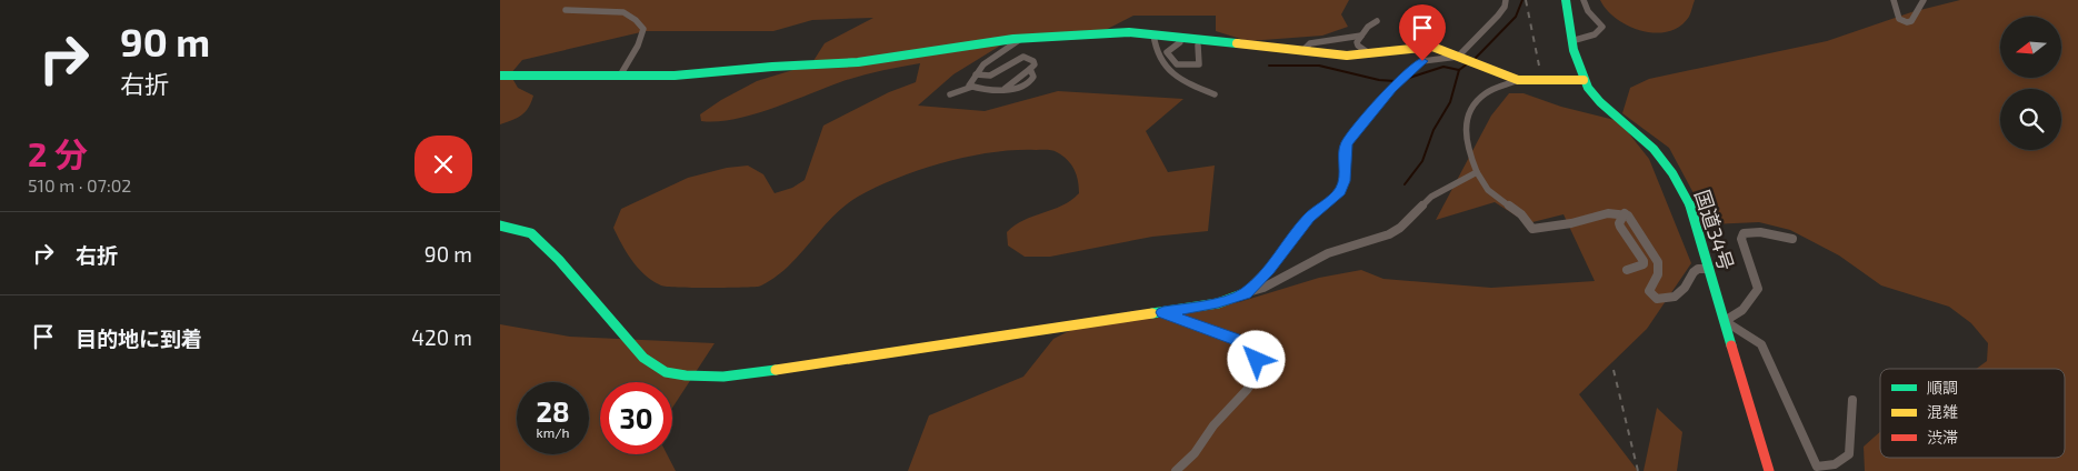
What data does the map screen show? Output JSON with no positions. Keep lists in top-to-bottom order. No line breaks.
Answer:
{"streets":{"main road":["国道34号"]},"legend":["順調","混雑","渋滞"],"north":"left","page":{"turn":["90 m","右折"],"heading":["2 分","510 m · 07:02"],"list":[{"name":"右折","value":"90 m"},{"name":"目的地に到着","value":"420 m"}],"speed":"28 km/h","limit":"30"}}
